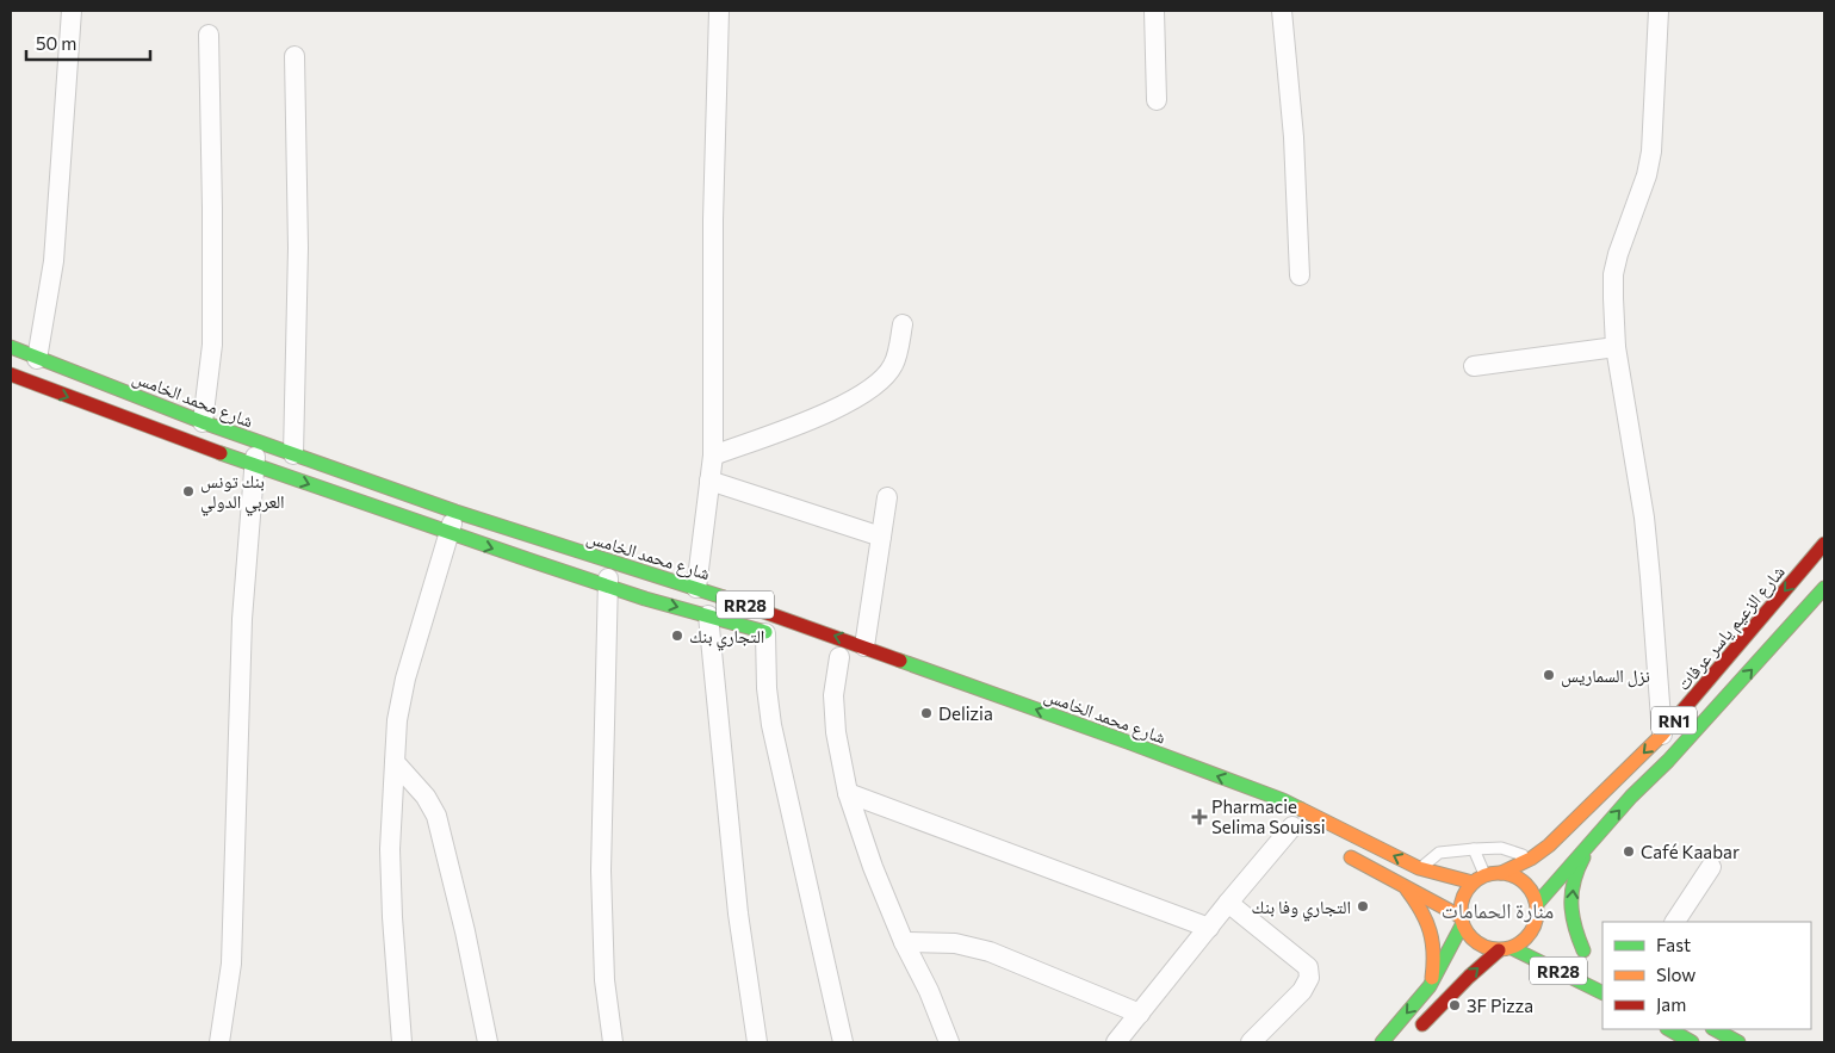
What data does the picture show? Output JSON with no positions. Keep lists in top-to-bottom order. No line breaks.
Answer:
{"streets":{"main road":["شارع محمد الخامس","RR28","شارع الزعيم ياسر عرفات","RN1"]},"crossings":[["شارع محمد الخامس","RR28"],["شارع محمد الخامس","شارع الزعيم ياسر عرفات"],["شارع محمد الخامس","RN1"],["RR28","شارع الزعيم ياسر عرفات"],["RR28","RN1"],["شارع الزعيم ياسر عرفات","RN1"]],"one_way":["شارع محمد الخامس"],"districts":["منارة الحمامات"],"places":{"other":["بنك تونس العربي الدولي","التجاري بنك","نزل السماريس","Delizia","Café Kaabar","التجاري وفا بنك","3F Pizza"],"health":["Pharmacie Selima Souissi"]},"legend":["Fast","Slow","Jam"],"scale_bar":"50 m"}
